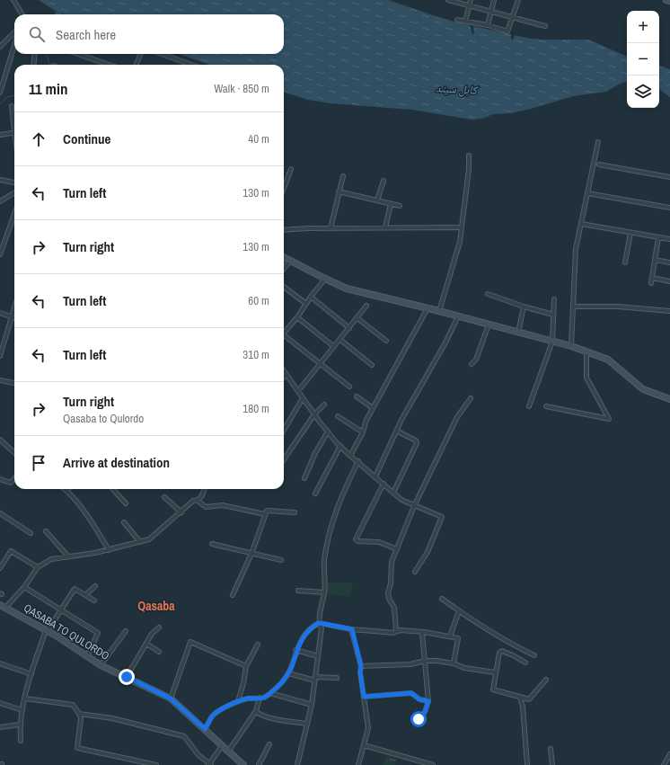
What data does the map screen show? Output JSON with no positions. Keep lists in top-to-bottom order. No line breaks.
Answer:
{"streets":{"street":["QASABA TO QULORDO"]},"districts":["Qasaba"],"water":["کابل سيند"],"page":{"map_buttons":["+","−"],"search":"Search here","heading":["11 min","Walk · 850 m"],"list":[["Continue","40 m"],["Turn left","130 m"],["Turn right","130 m"],["Turn left","60 m"],["Turn left","310 m"],["Turn right","Qasaba to Qulordo","180 m"],"Arrive at destination"]}}
